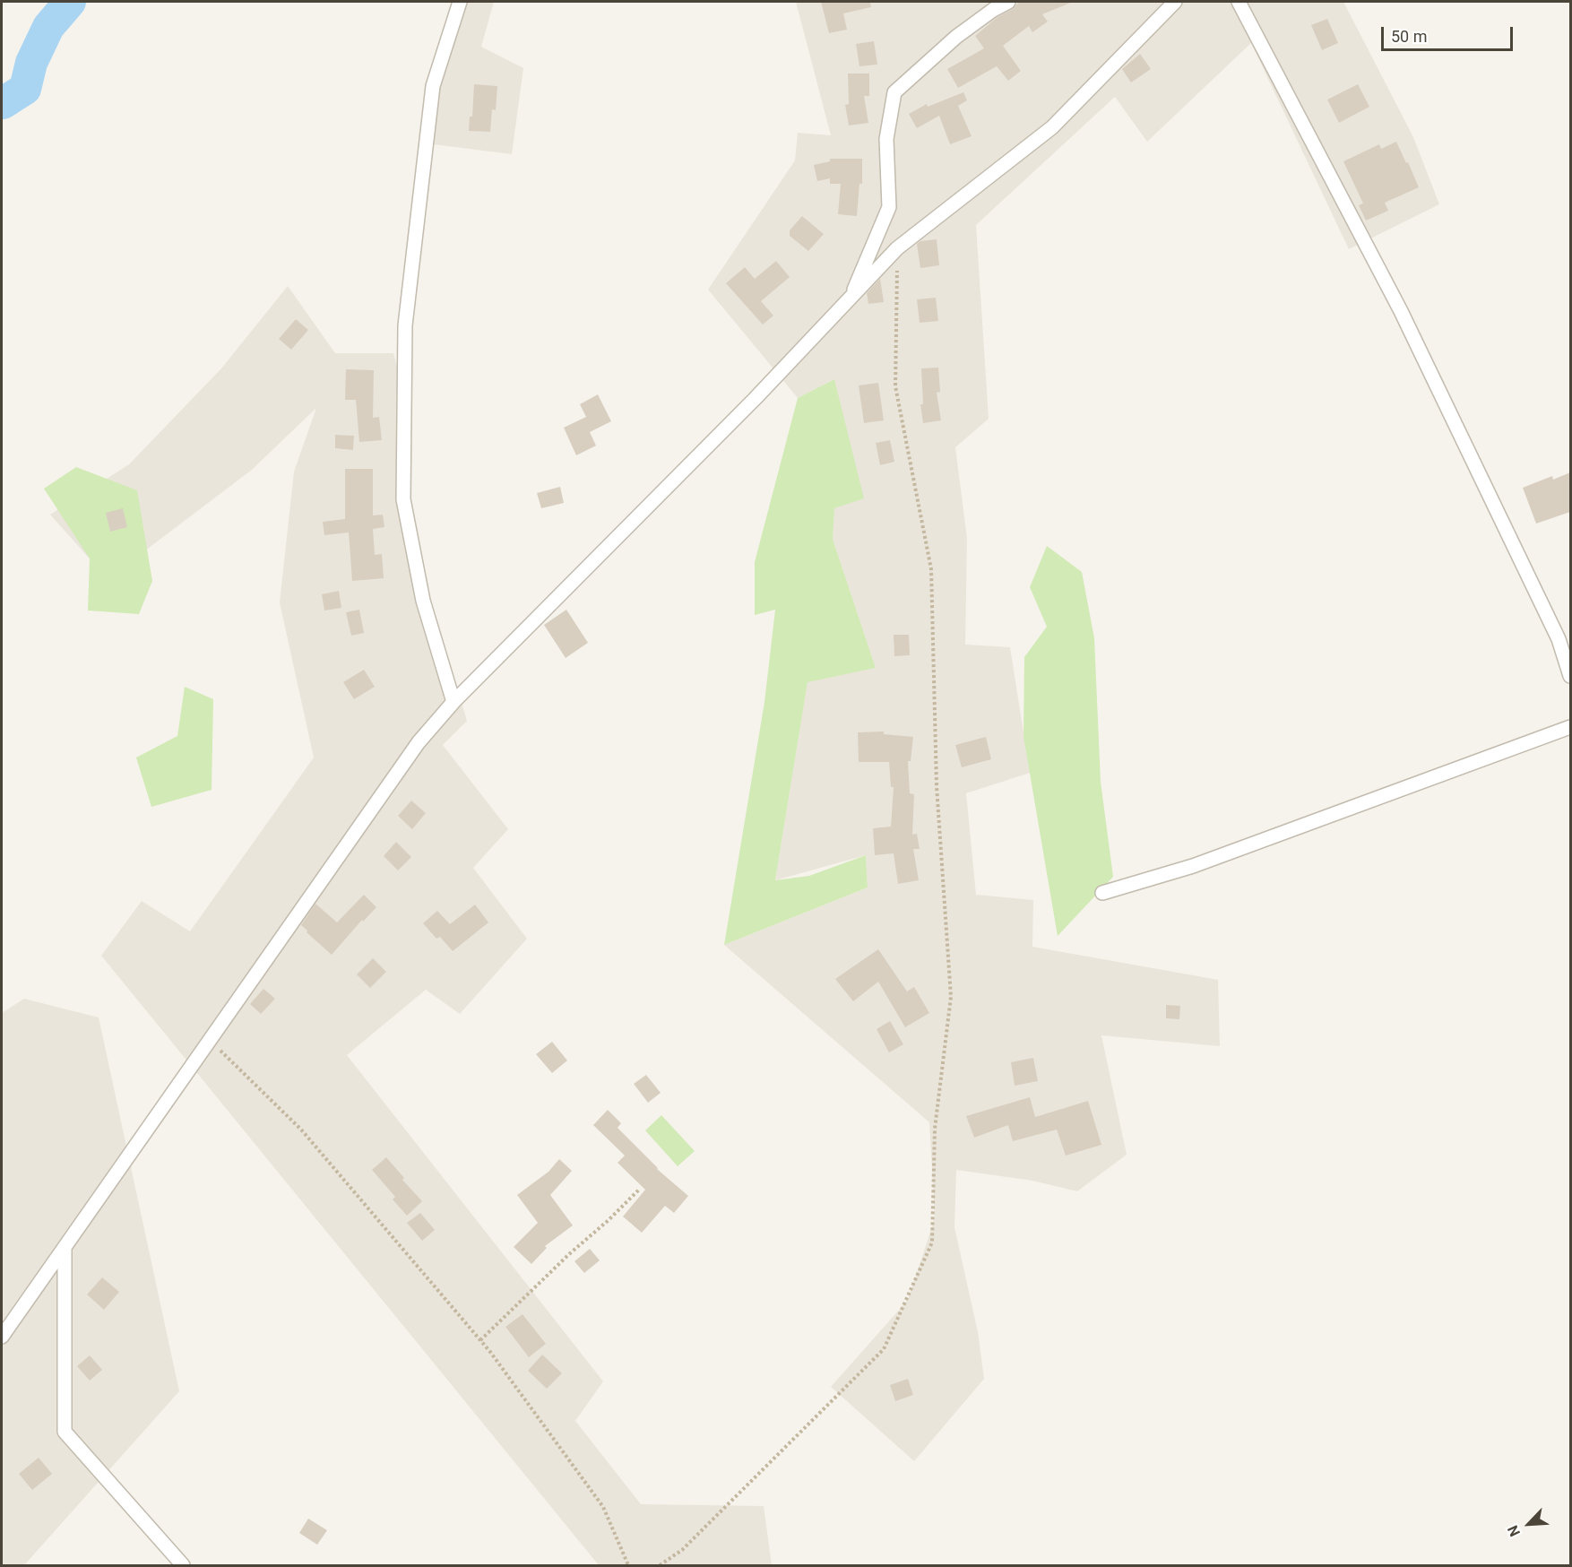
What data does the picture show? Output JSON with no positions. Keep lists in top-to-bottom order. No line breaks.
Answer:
{"scale_bar":"50 m","north":"bottom left"}
